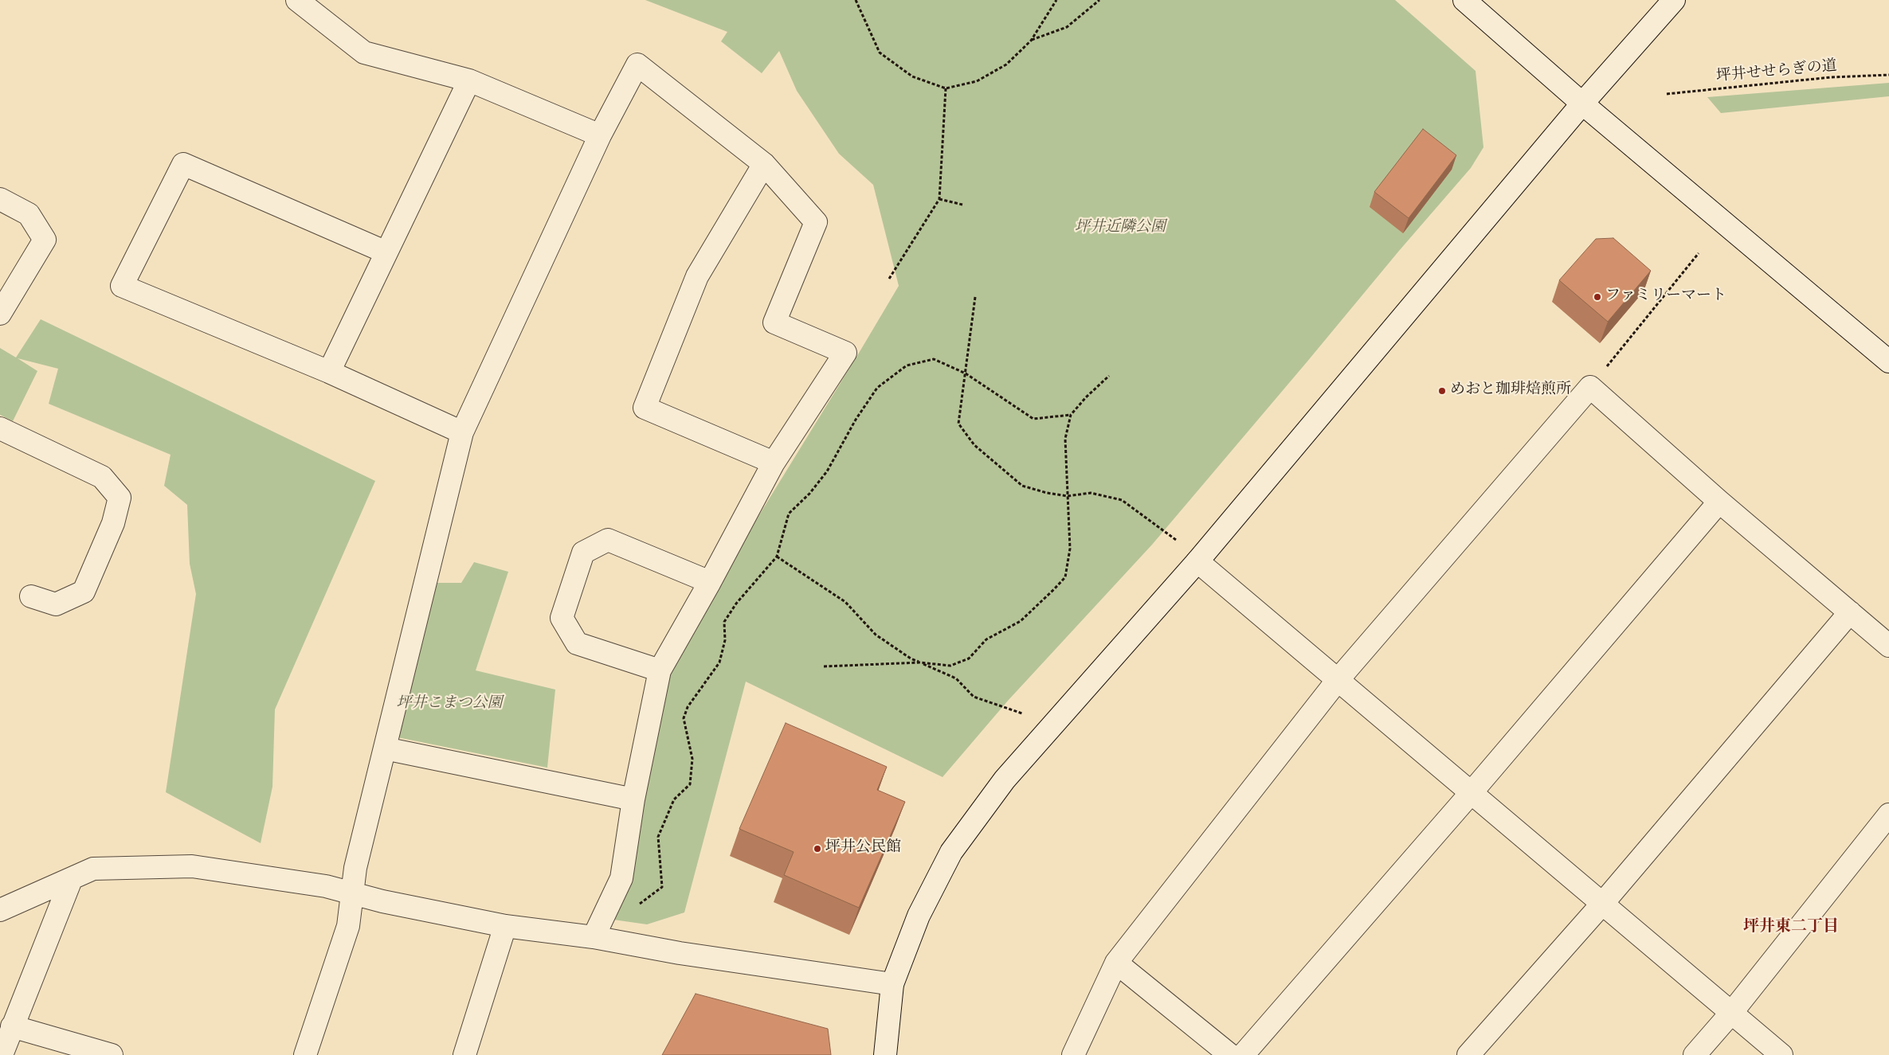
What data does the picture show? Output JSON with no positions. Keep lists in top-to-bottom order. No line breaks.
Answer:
{"streets":{"path":["坪井せせらぎの道"]},"districts":["坪井東二丁目"],"parks":["坪井近隣公園","坪井こまつ公園"],"places":["ファミリーマート","めおと珈琲焙煎所","坪井公民館"]}
